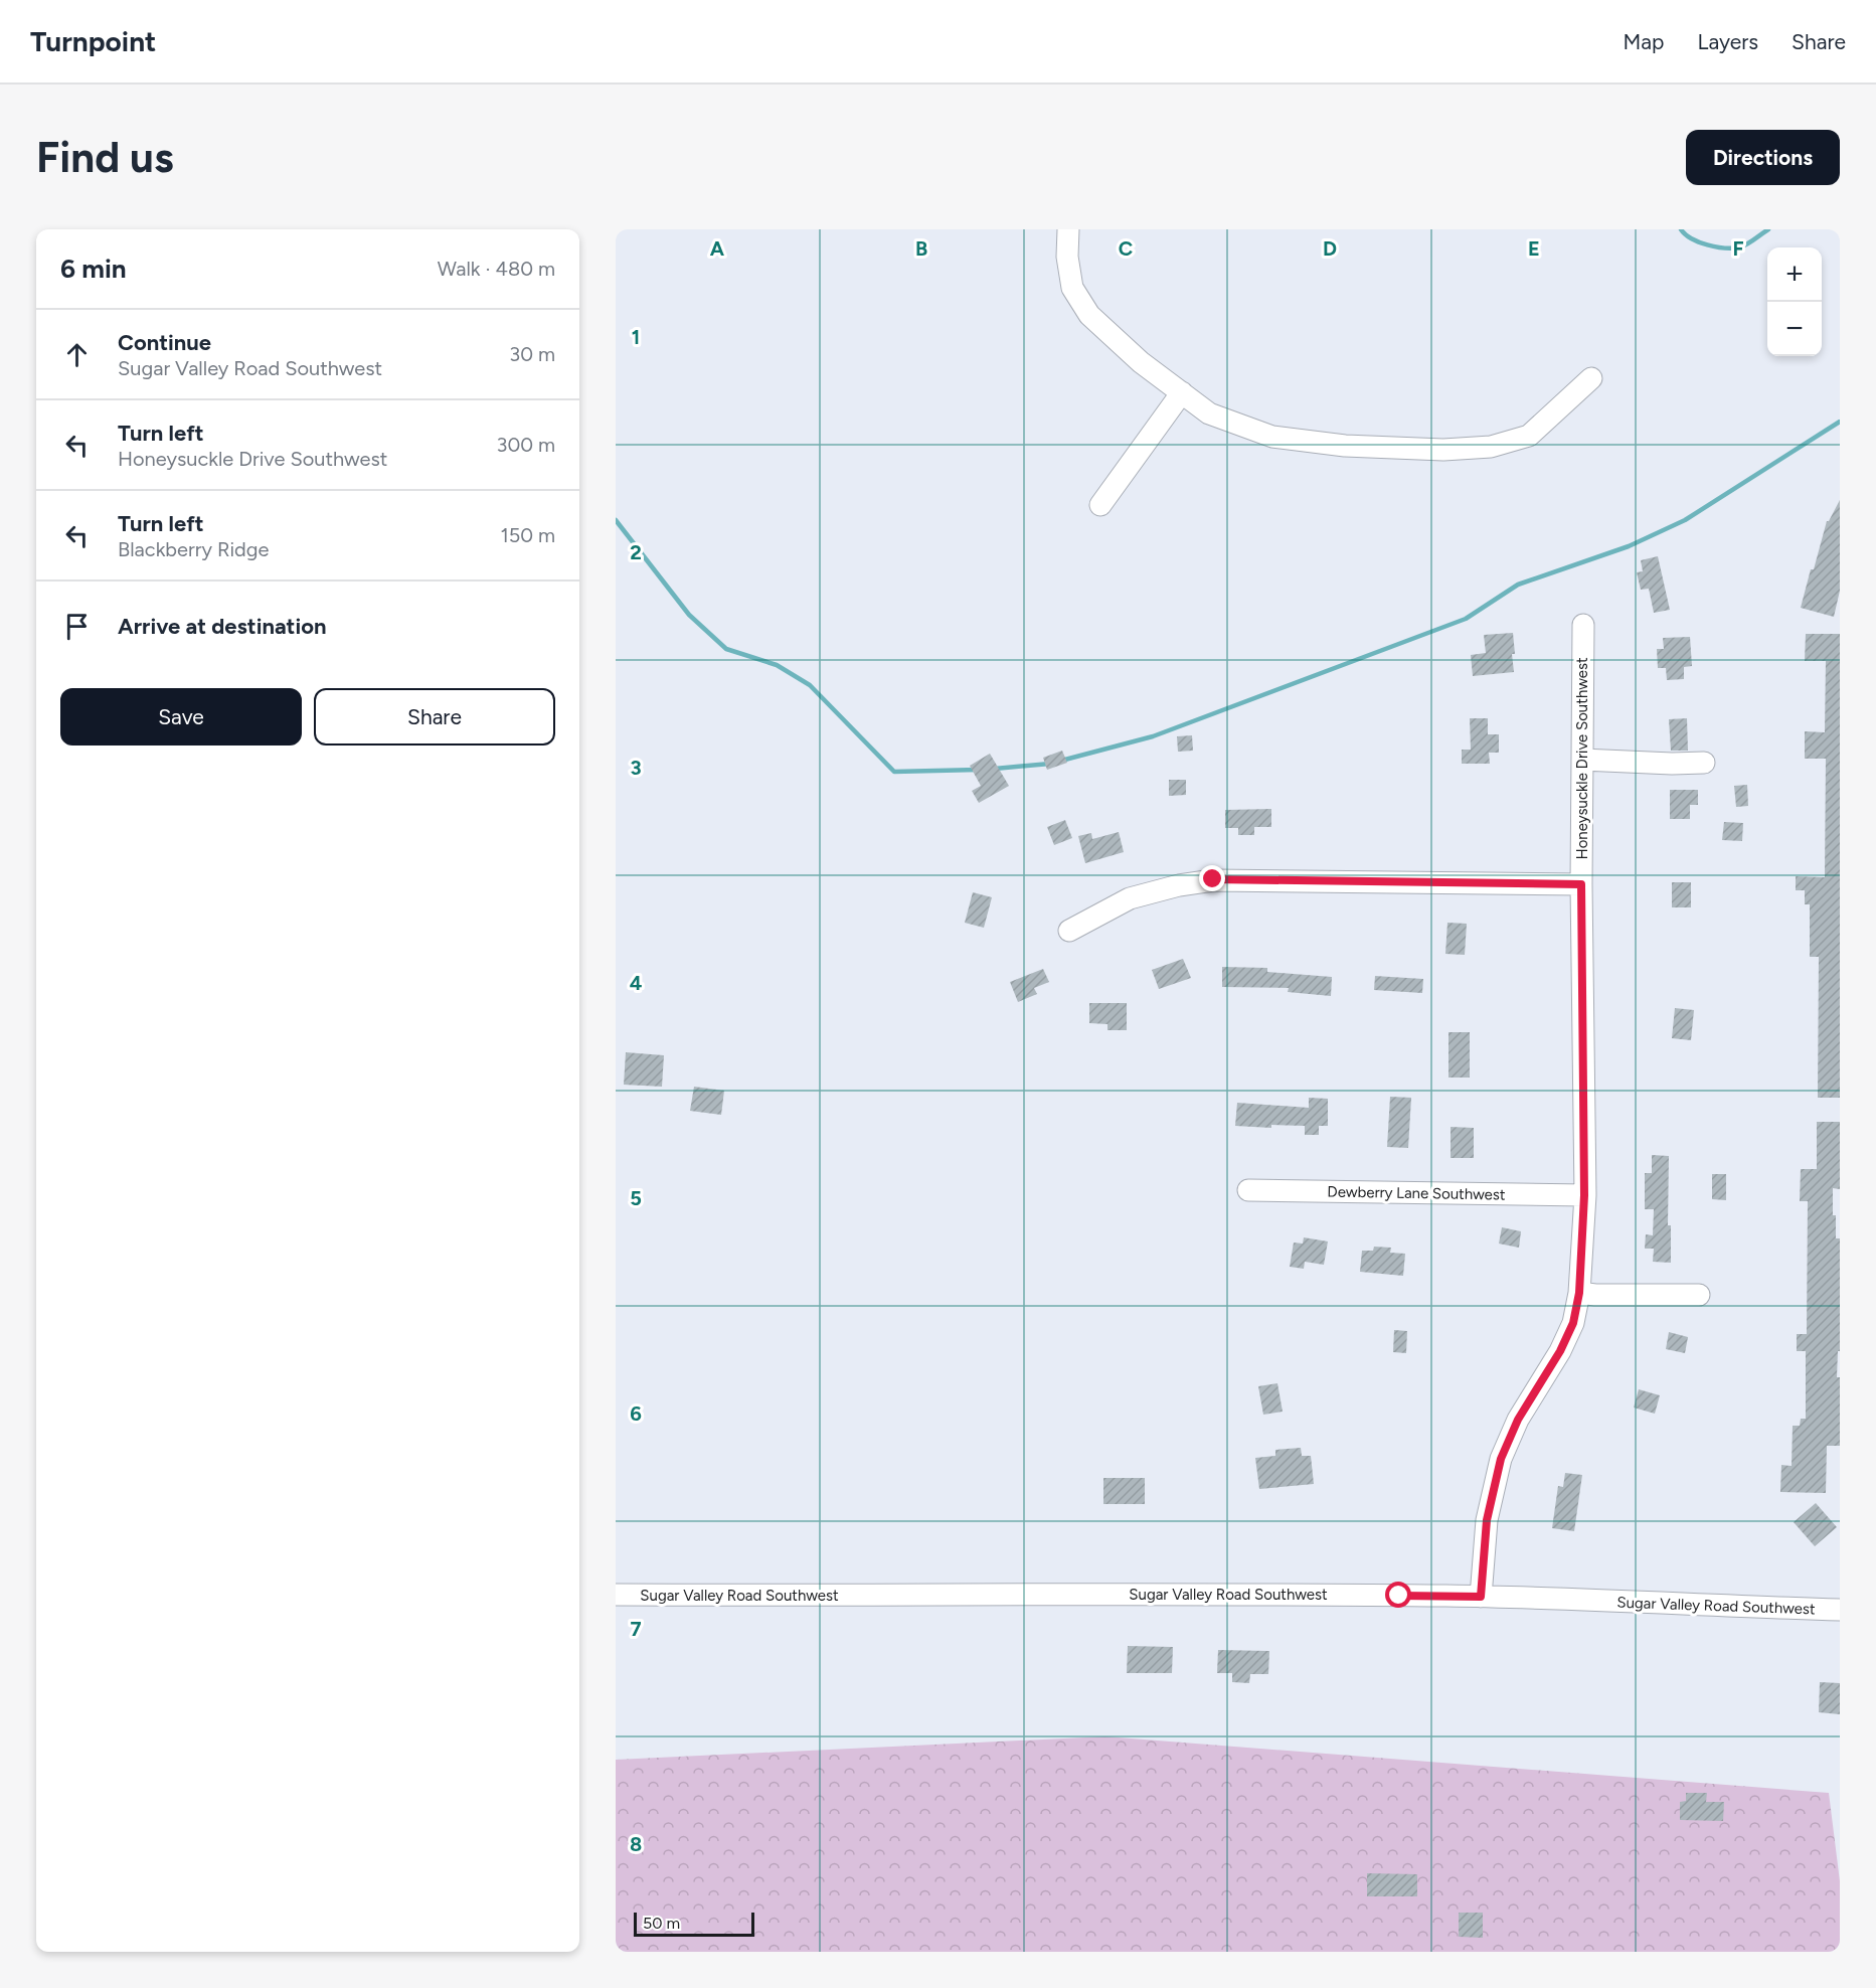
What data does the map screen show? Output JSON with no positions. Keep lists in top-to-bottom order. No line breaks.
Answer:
{"streets":{"street":["Honeysuckle Drive Southwest","Dewberry Lane Southwest","Sugar Valley Road Southwest"]},"crossings":[["Honeysuckle Drive Southwest","Dewberry Lane Southwest"],["Honeysuckle Drive Southwest","Sugar Valley Road Southwest"]],"scale_bar":"50 m","page":{"header":"Turnpoint","nav":["Map","Layers","Share"],"buttons":["Directions",["Save","Share"]],"title":"Find us","heading":["6 min","Walk · 480 m"],"map_buttons":["+","−"],"list":[["Continue","Sugar Valley Road Southwest","30 m"],["Turn left","Honeysuckle Drive Southwest","300 m"],["Turn left","Blackberry Ridge","150 m"],"Arrive at destination"],"scale":"50 m"},"grid":{"columns":["A","B","C","D","E","F"],"rows":["1","2","3","4","5","6","7","8"]}}
